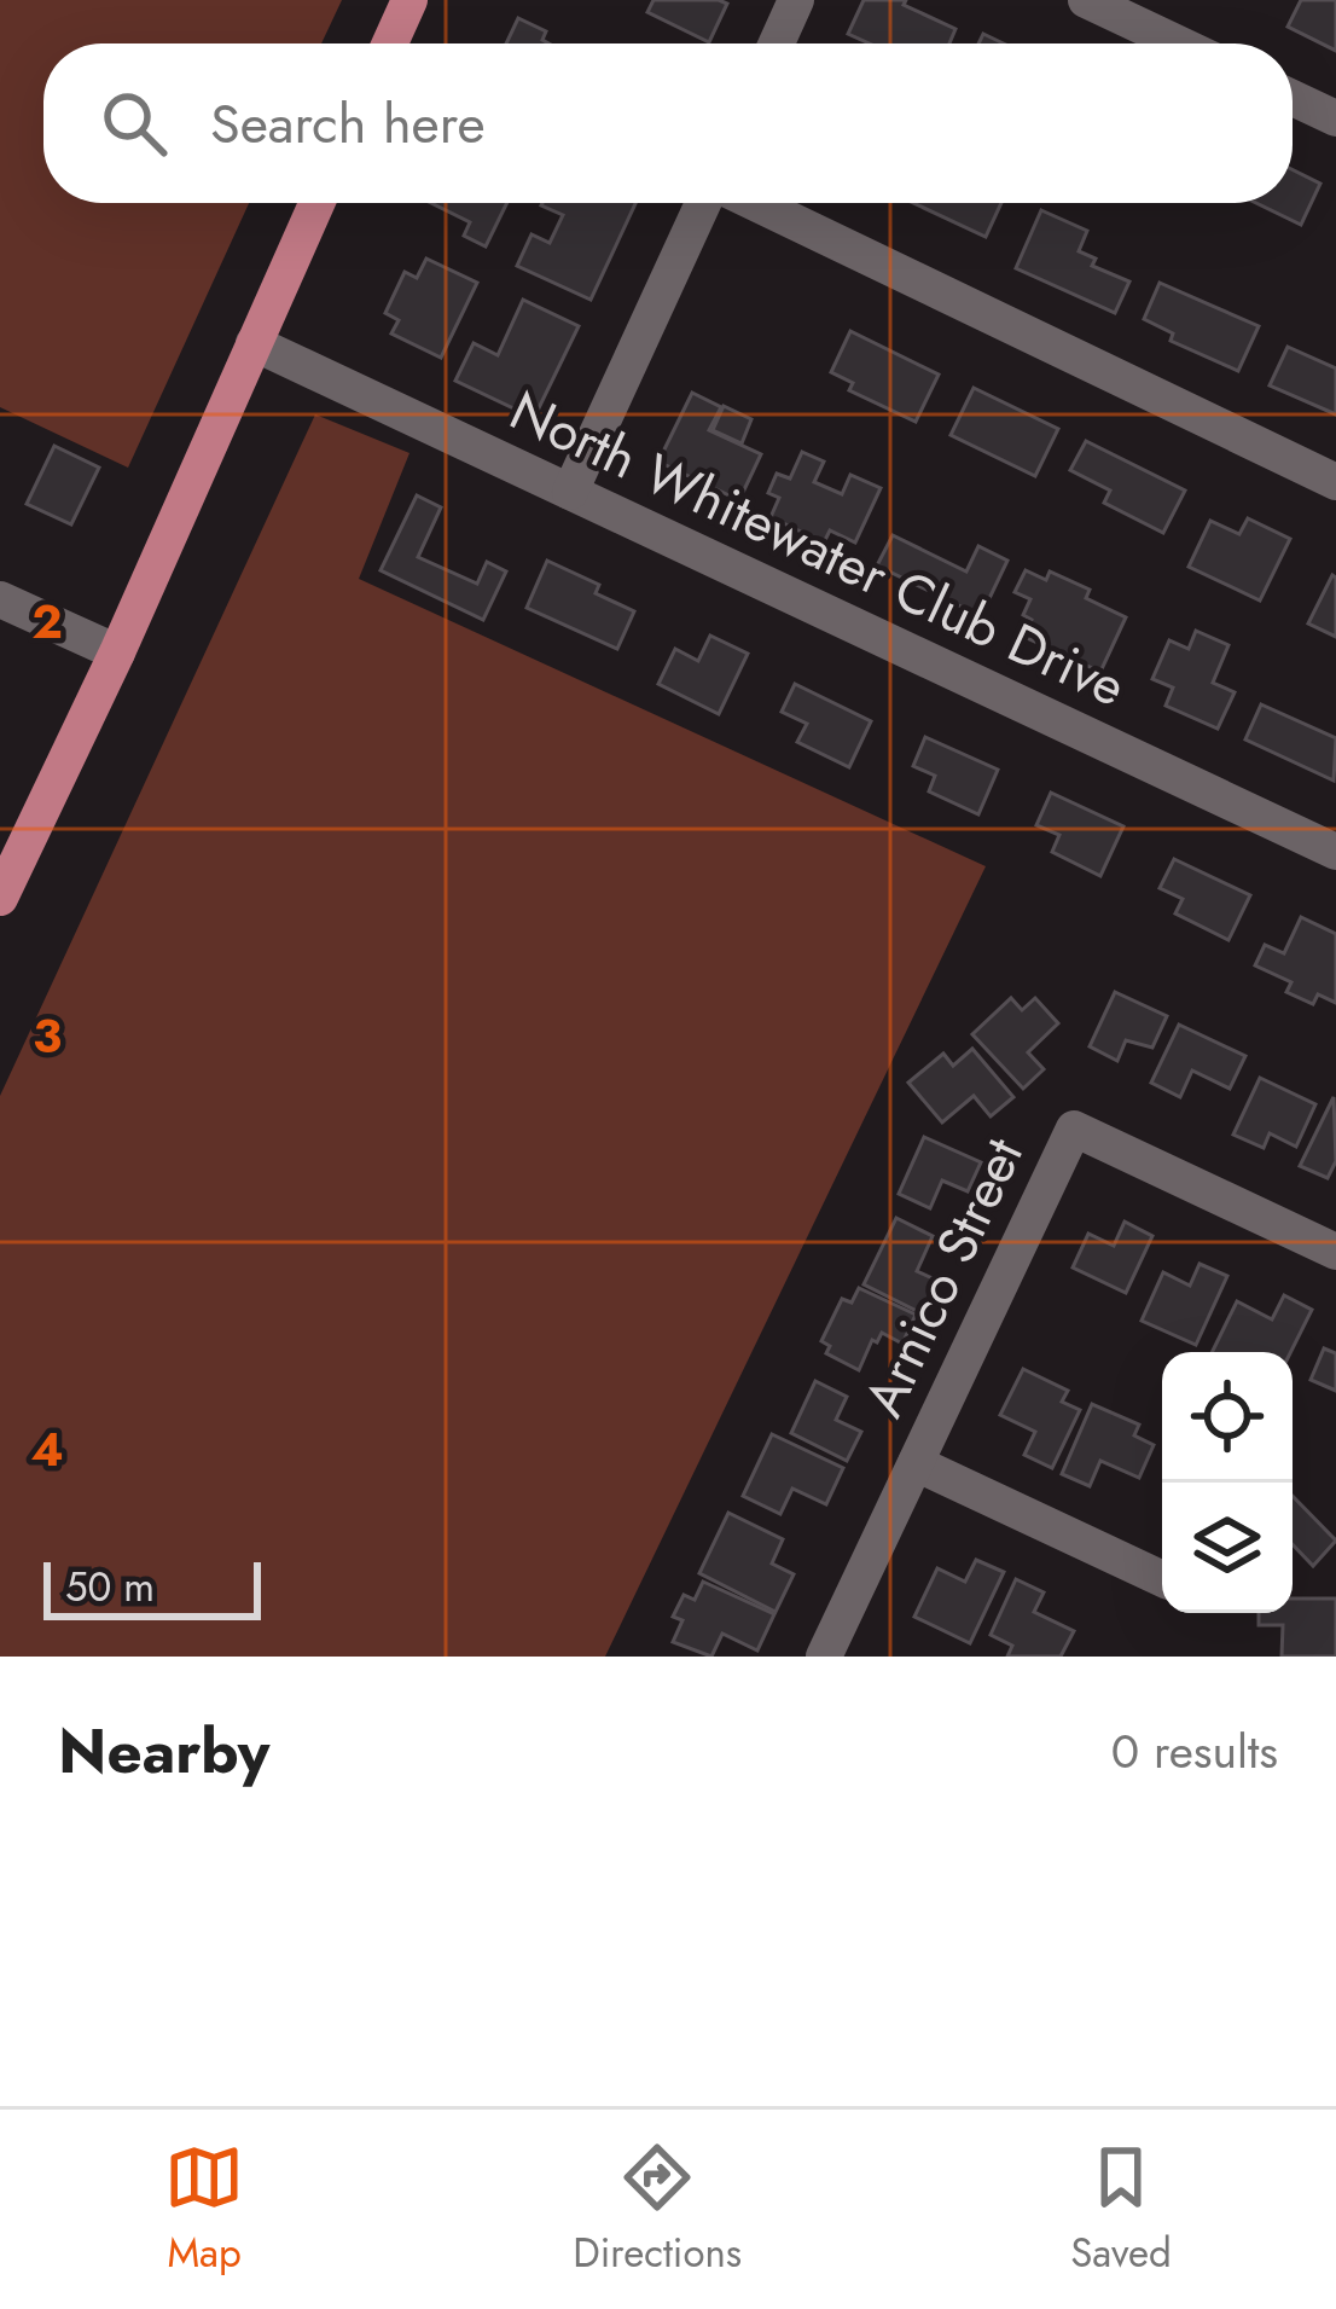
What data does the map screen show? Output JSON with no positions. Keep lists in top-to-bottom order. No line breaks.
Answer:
{"streets":{"street":["North Whitewater Club Drive","Arnico Street"]},"scale_bar":"50 m","page":{"search":"Search here","scale":"50 m","heading":["Nearby","0 results"],"nav":["Map","Directions","Saved"]},"grid":{"rows":["2","3","4"]}}
